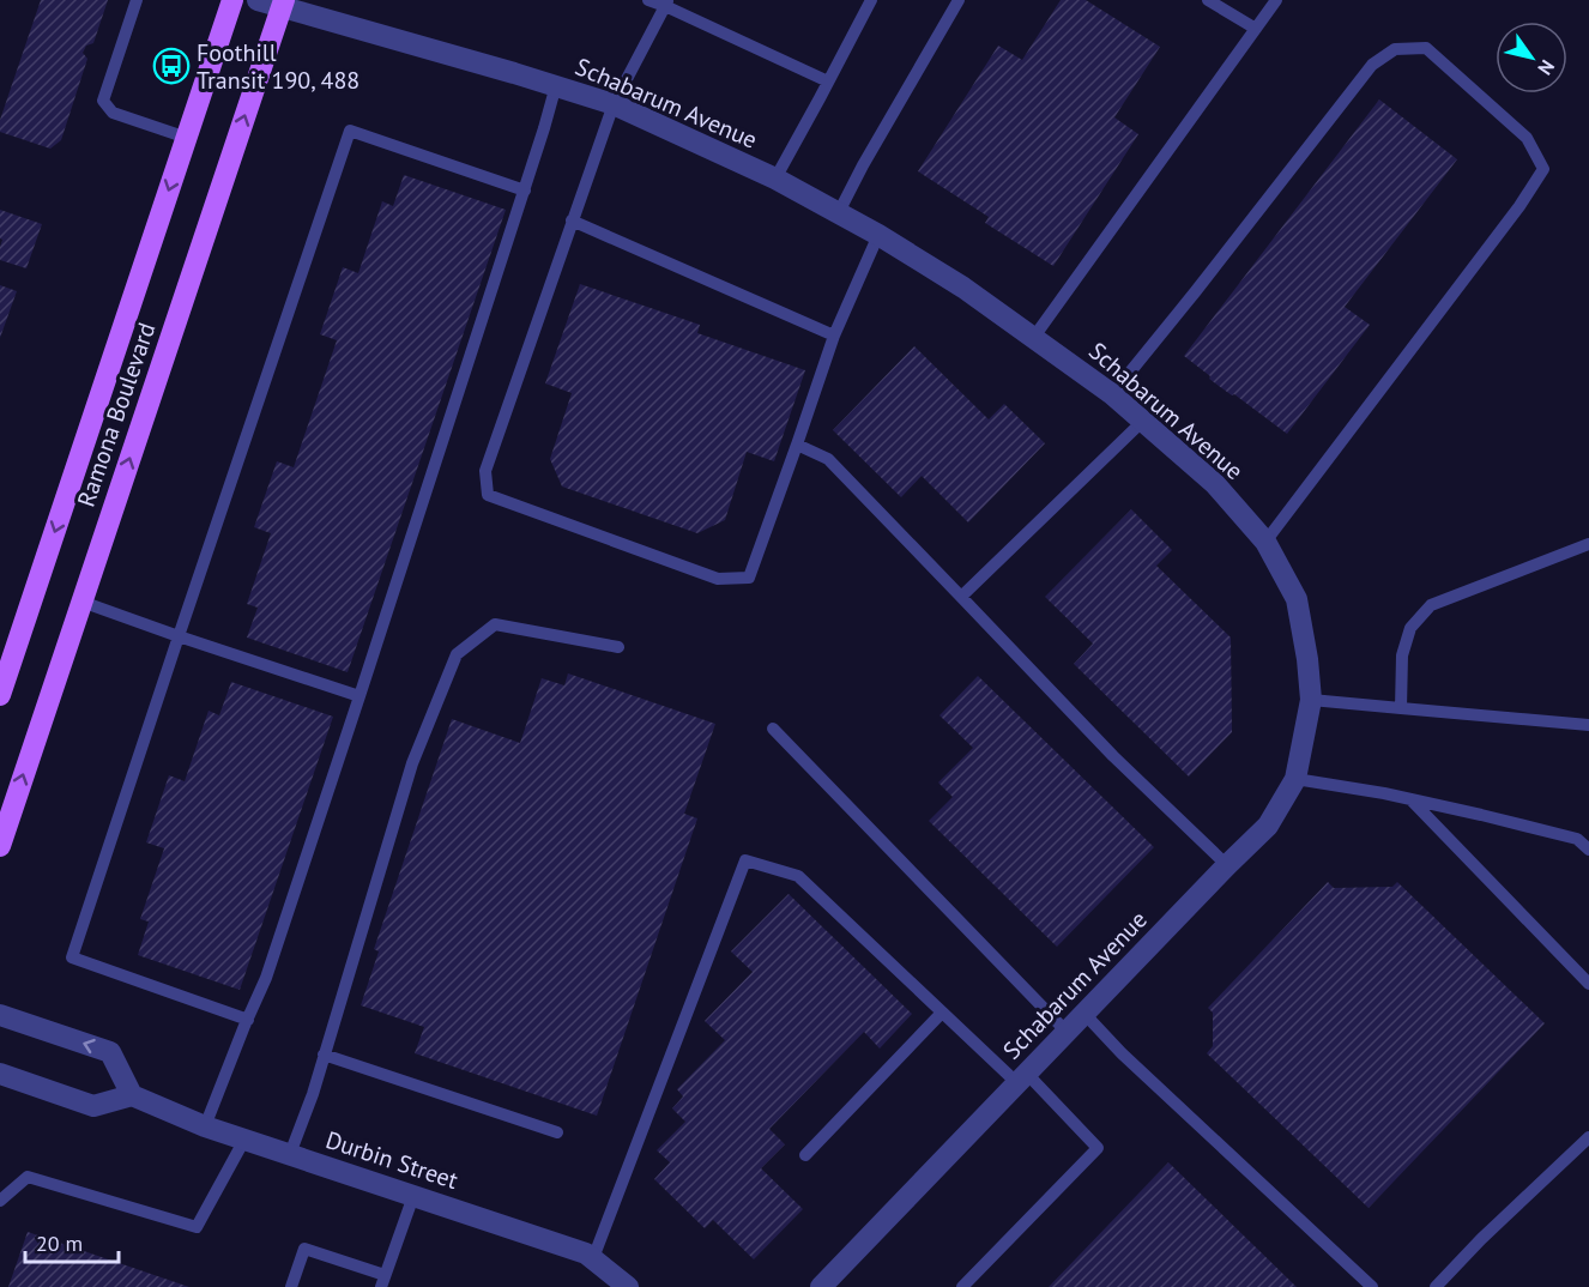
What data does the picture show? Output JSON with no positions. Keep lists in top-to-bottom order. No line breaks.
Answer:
{"streets":{"main road":["Ramona Boulevard"],"street":["Schabarum Avenue","Durbin Street"]},"crossings":[["Schabarum Avenue","Ramona Boulevard"]],"places":{"bus stop":["Foothill Transit 190, 488"]},"scale_bar":"20 m","north":"bottom right"}
